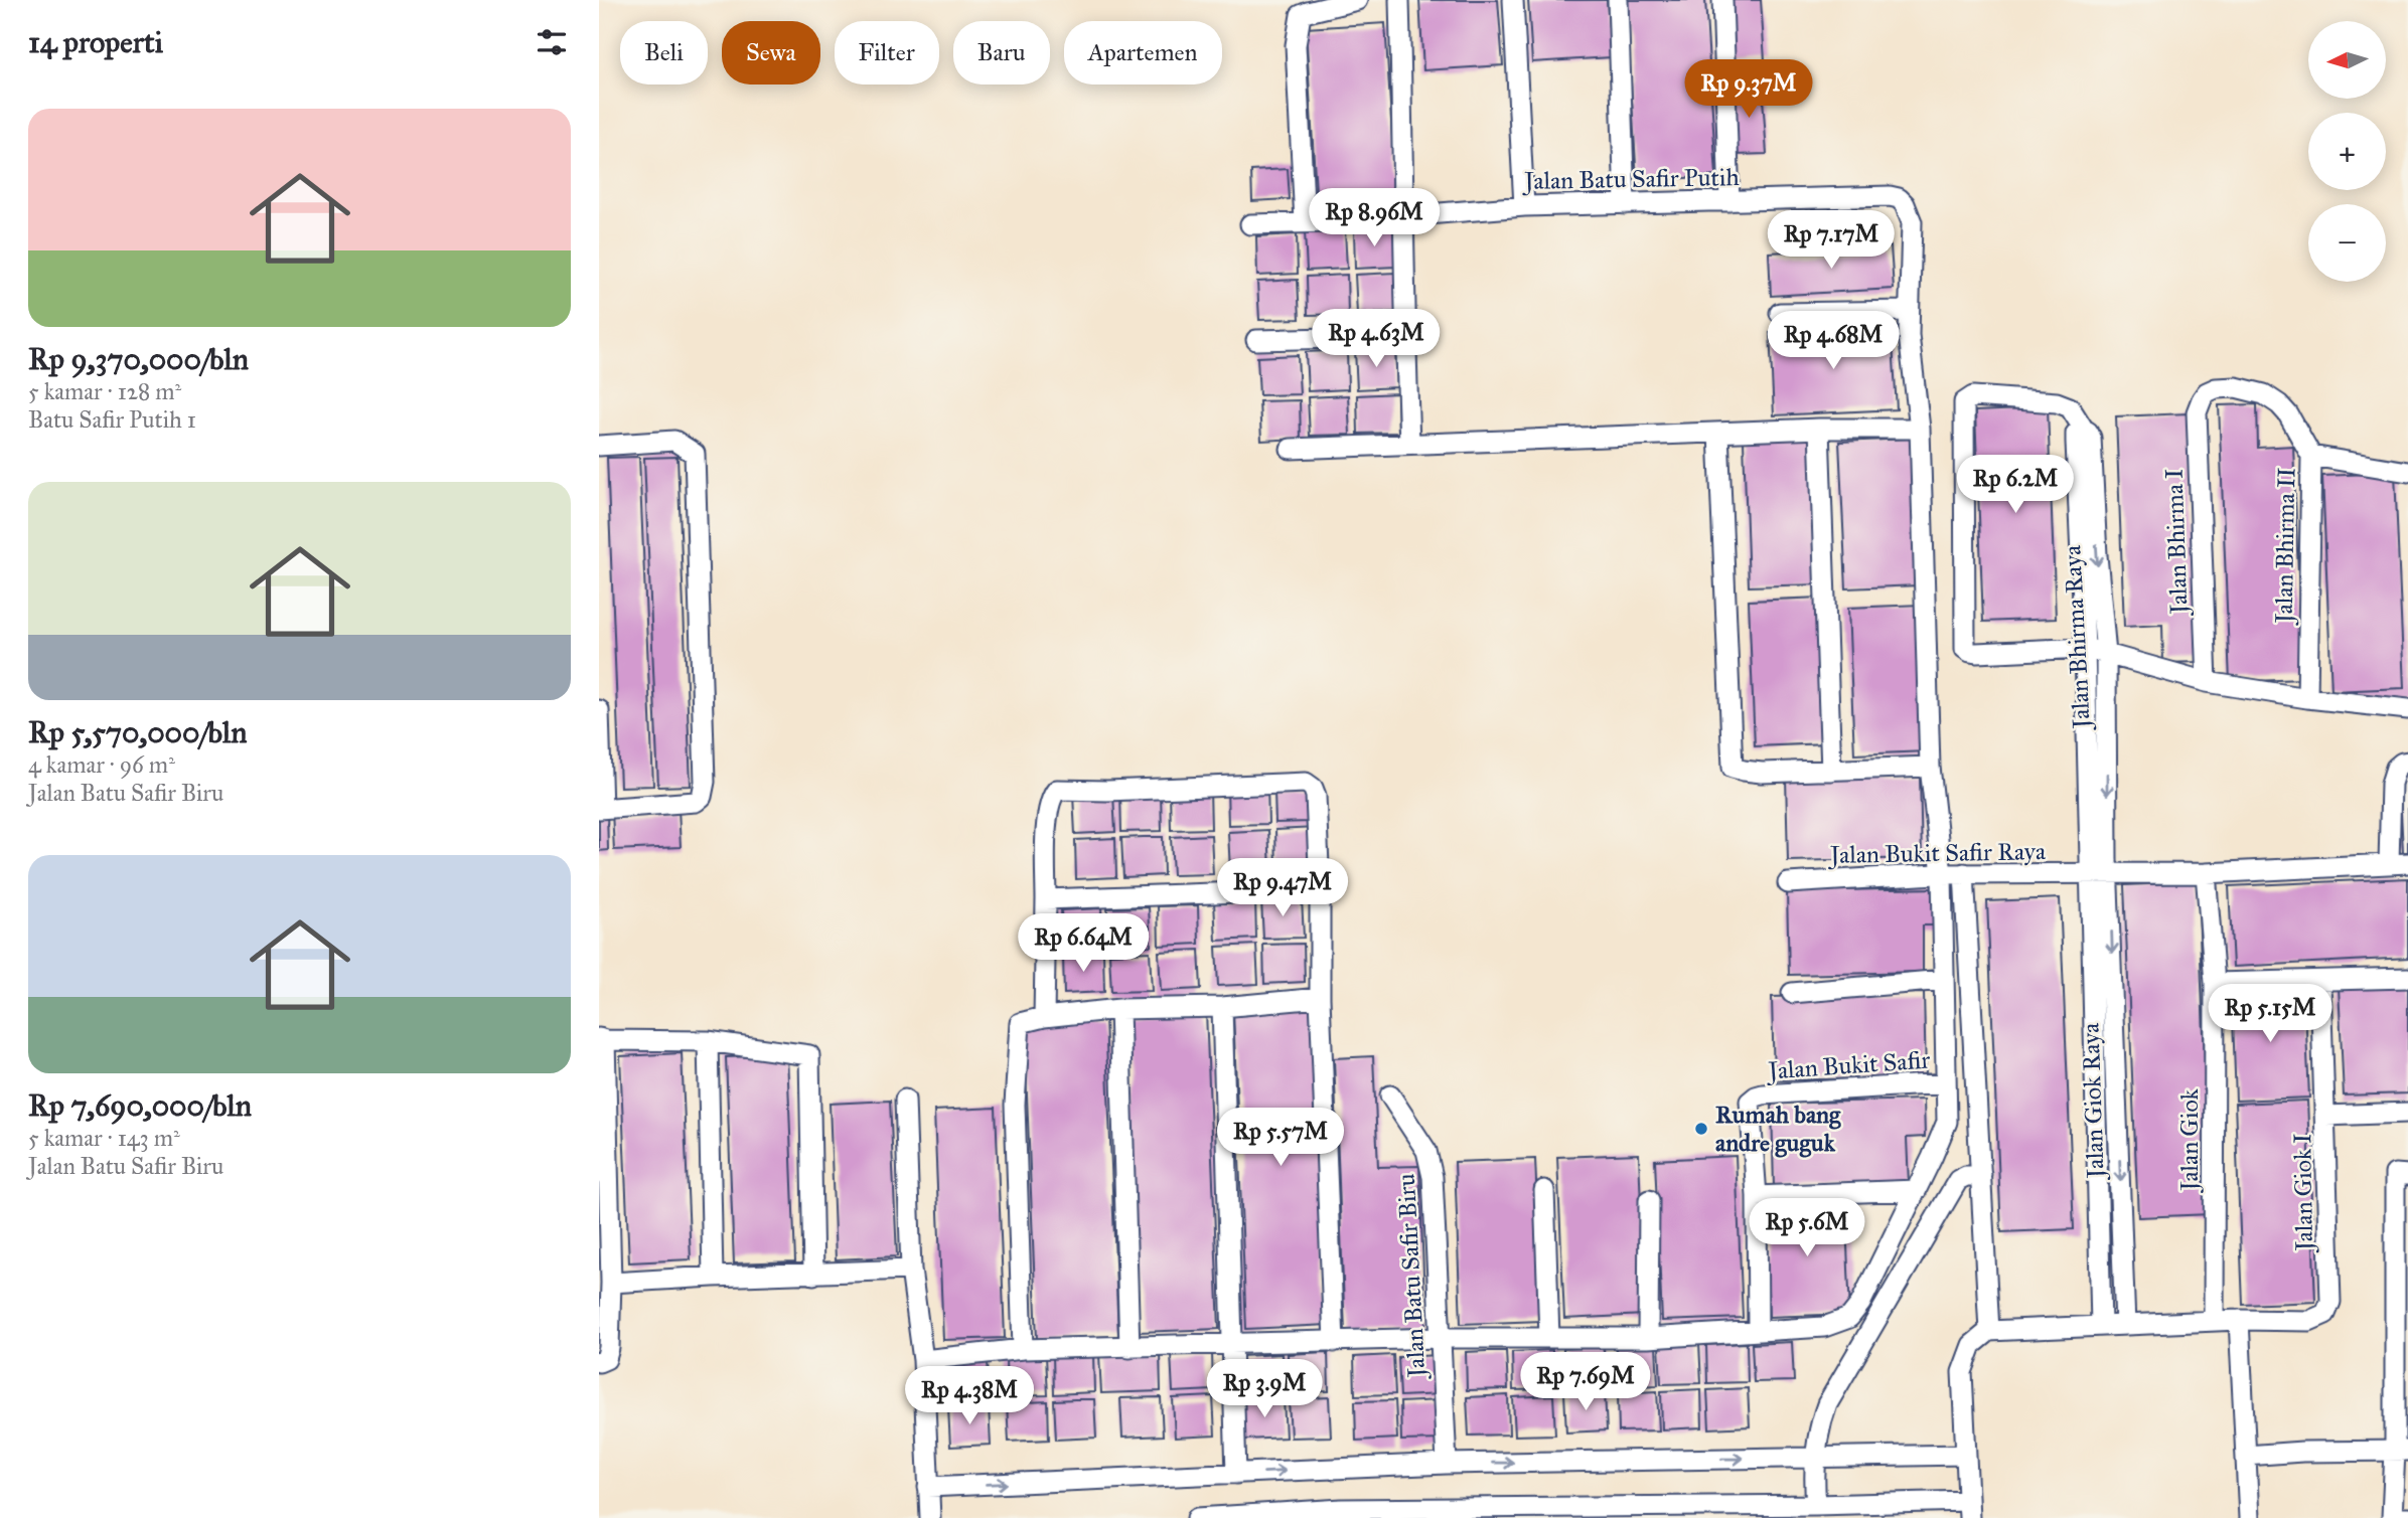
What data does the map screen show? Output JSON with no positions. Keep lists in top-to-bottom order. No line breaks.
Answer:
{"streets":{"street":["Jalan Batu Safir Putih","Jalan Bhirma I","Jalan Bhirma II","Jalan Bhirma Raya","Jalan Bukit Safir Raya","Jalan Bukit Safir","Jalan Giok Raya","Jalan Giok","Jalan Giok I","Jalan Batu Safir Biru"]},"crossings":[["Jalan Bhirma I","Jalan Bhirma II"],["Jalan Bhirma Raya","Jalan Bukit Safir Raya"],["Jalan Bhirma Raya","Jalan Giok Raya"],["Jalan Bukit Safir Raya","Jalan Giok Raya"],["Jalan Bukit Safir Raya","Jalan Giok"]],"places":["Rumah bang andre guguk"],"north":"left","page":{"heading":"14 properti","map_buttons":["+","−"],"chip":["Beli","Sewa","Filter","Baru","Apartemen"],"price":["Rp 9.37M","Rp 8.96M","Rp 7.17M","Rp 4.63M","Rp 4.68M","Rp 6.2M","Rp 9.47M","Rp 6.64M","Rp 5.15M","Rp 5.57M","Rp 5.6M","Rp 7.69M","Rp 3.9M","Rp 4.38M"],"list":[{"name":"Rp 9,370,000/bln","note":"5 kamar · 128 m² · Batu Safir Putih 1"},{"name":"Rp 5,570,000/bln","note":"4 kamar · 96 m² · Jalan Batu Safir Biru"},{"name":"Rp 7,690,000/bln","note":"5 kamar · 143 m² · Jalan Batu Safir Biru"}]}}
